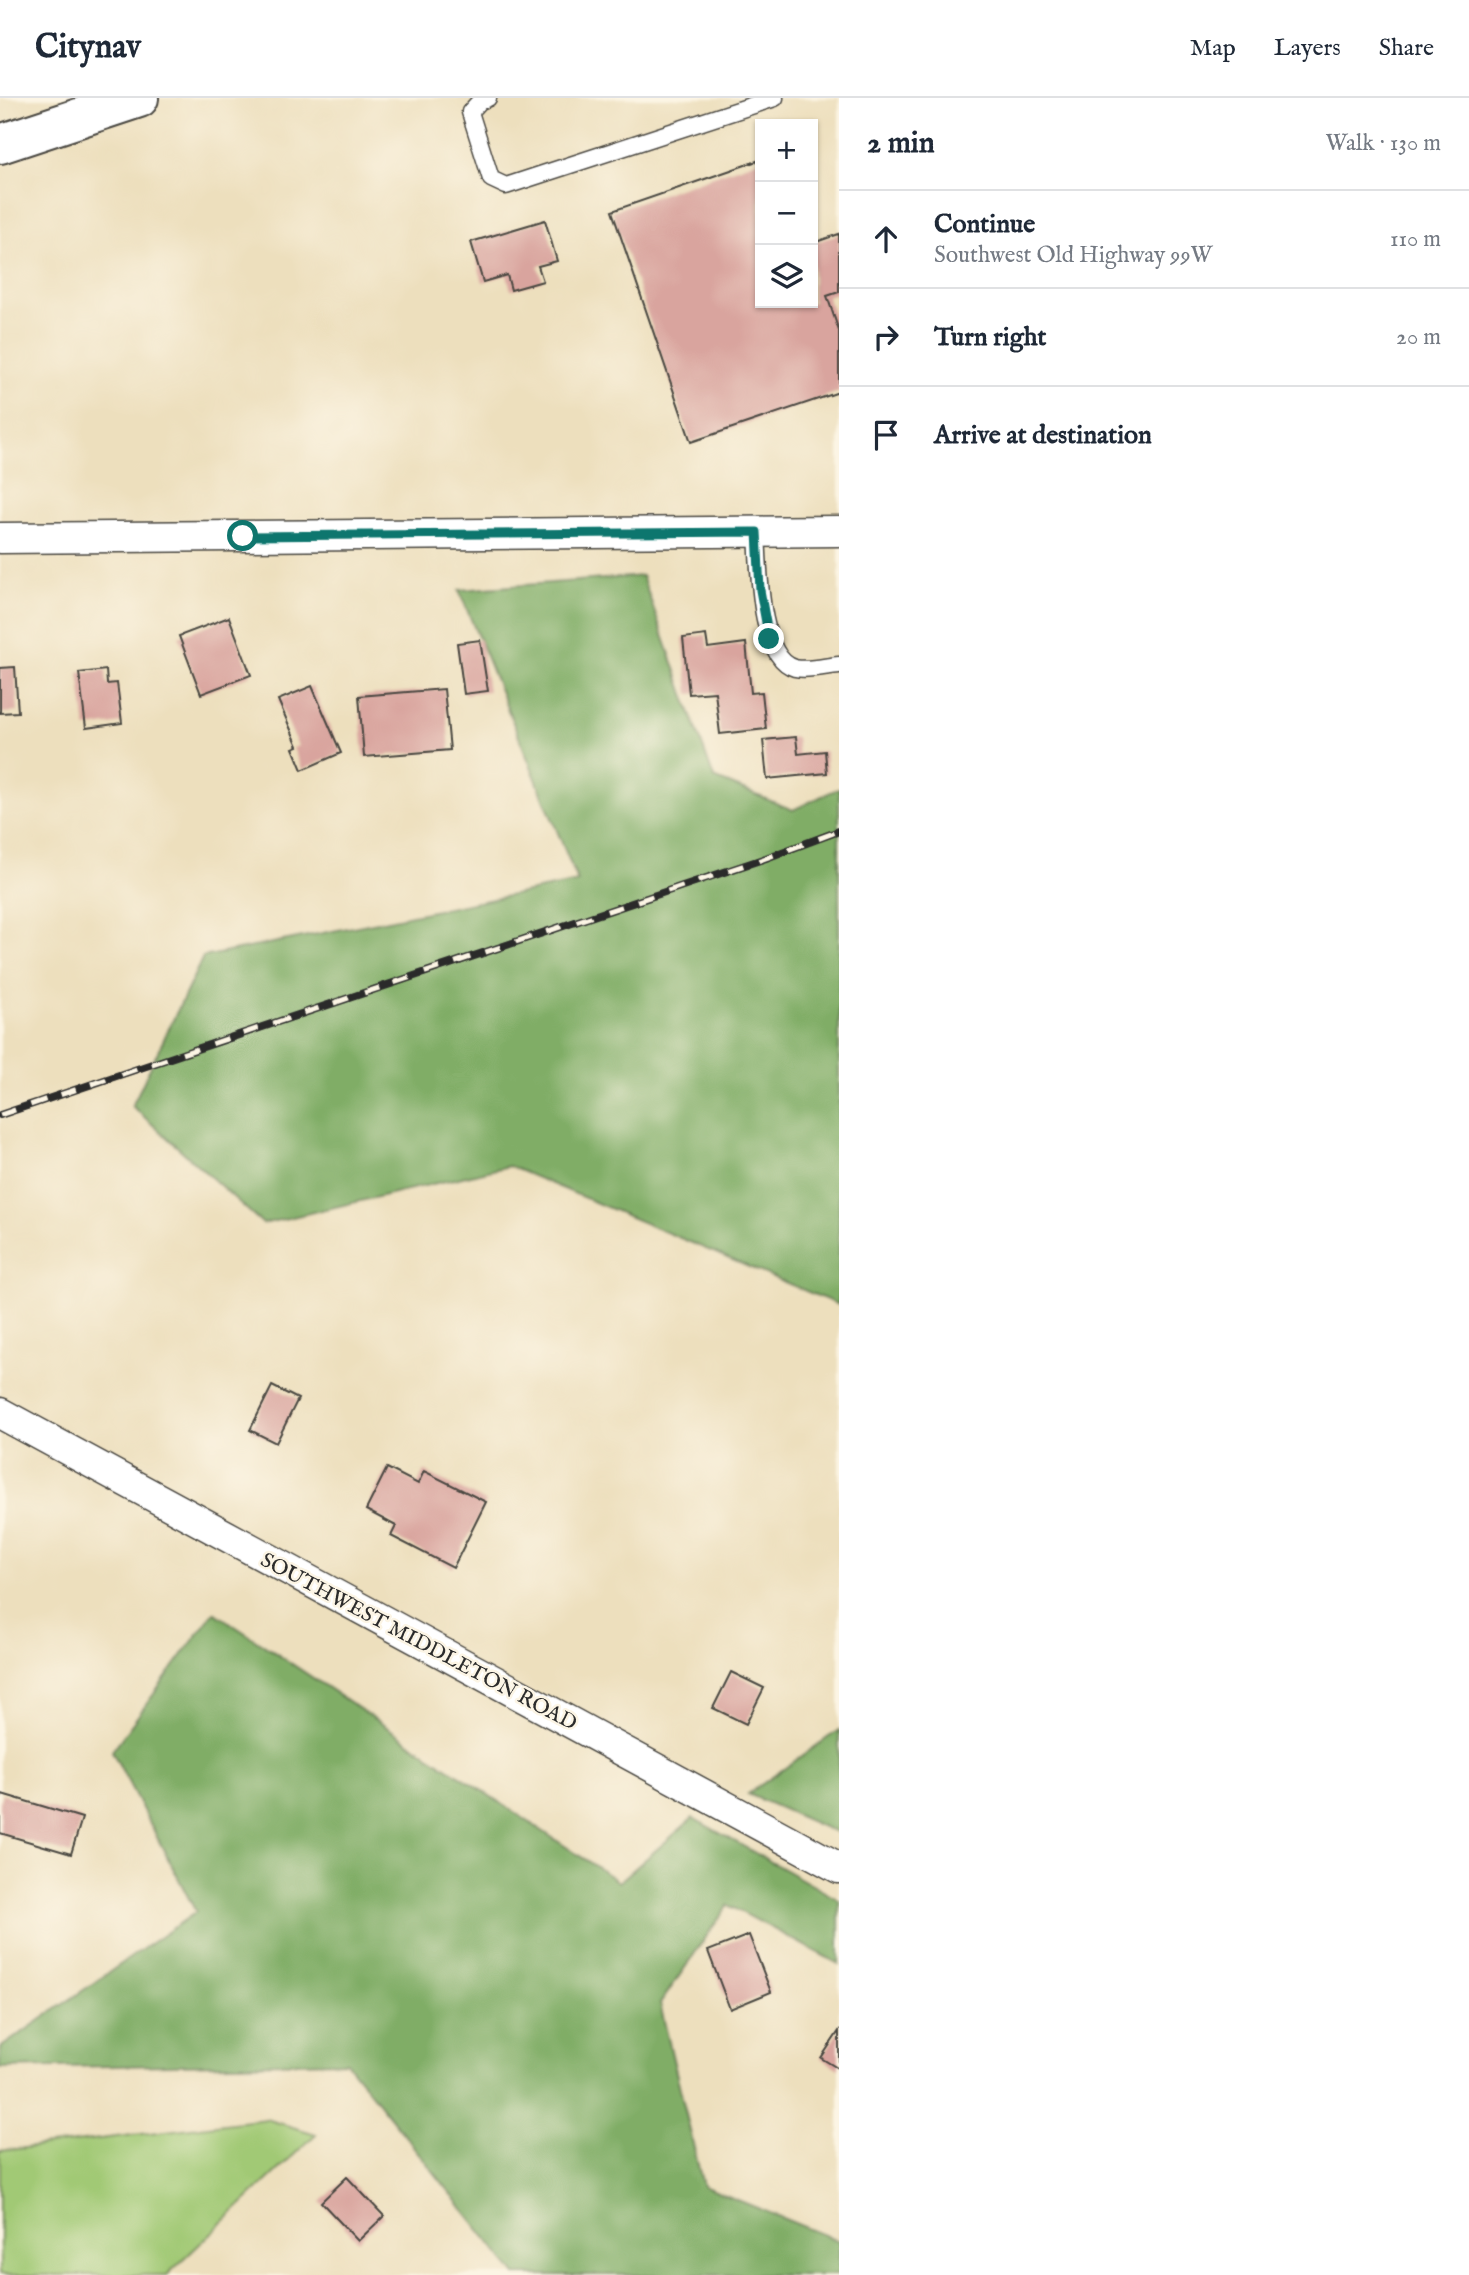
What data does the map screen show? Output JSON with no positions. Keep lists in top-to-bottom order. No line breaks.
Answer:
{"streets":{"street":["SOUTHWEST MIDDLETON ROAD"]},"page":{"header":"Citynav","nav":["Map","Layers","Share"],"heading":["2 min","Walk · 130 m"],"map_buttons":["+","−"],"list":[["Continue","Southwest Old Highway 99W","110 m"],["Turn right","20 m"],"Arrive at destination"]}}
